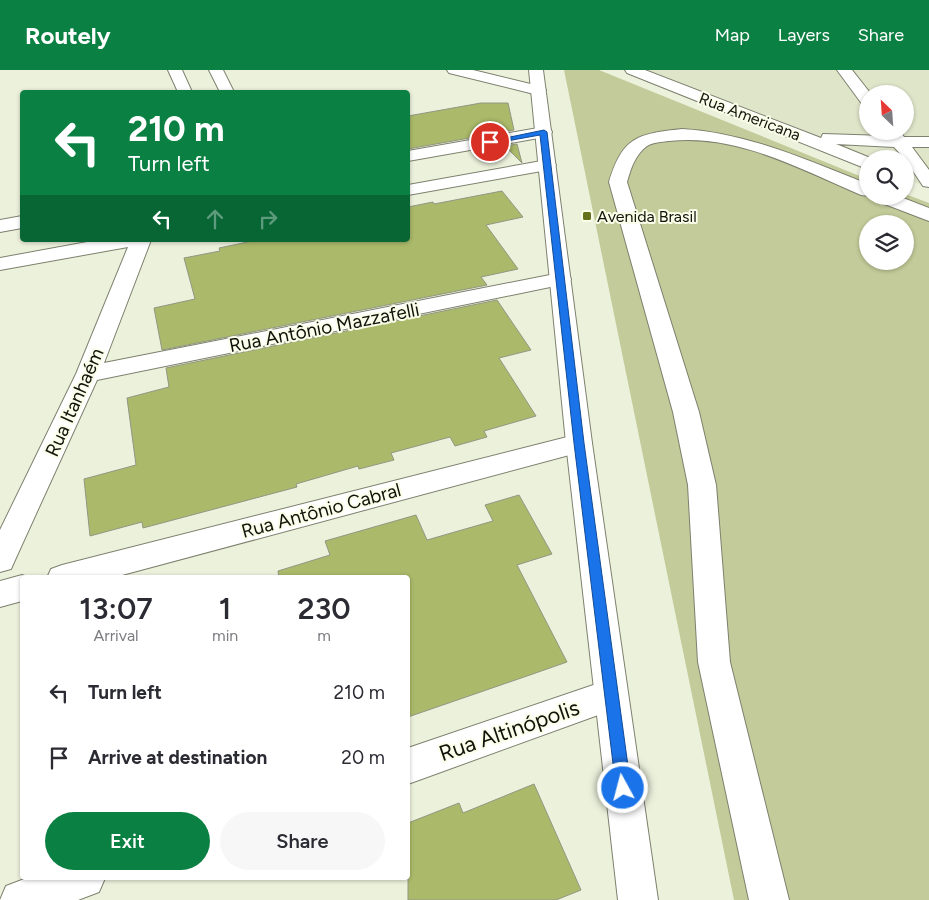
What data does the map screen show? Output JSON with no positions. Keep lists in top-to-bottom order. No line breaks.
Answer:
{"streets":{"street":["Rua Americana","Rua Antônio Mazzafelli","Rua Itanhaém","Rua Antônio Cabral","Rua Altinópolis"]},"crossings":[["Rua Antônio Mazzafelli","Rua Itanhaém"]],"places":{"transit":["Avenida Brasil"]},"north":"top left","page":{"header":"Routely","nav":["Map","Layers","Share"],"turn":["210 m","Turn left"],"eta":["13:07","Arrival","1","min","230","m"],"list":[{"name":"Turn left","value":"210 m"},{"name":"Arrive at destination","value":"20 m"}],"buttons":["Exit","Share"]}}
